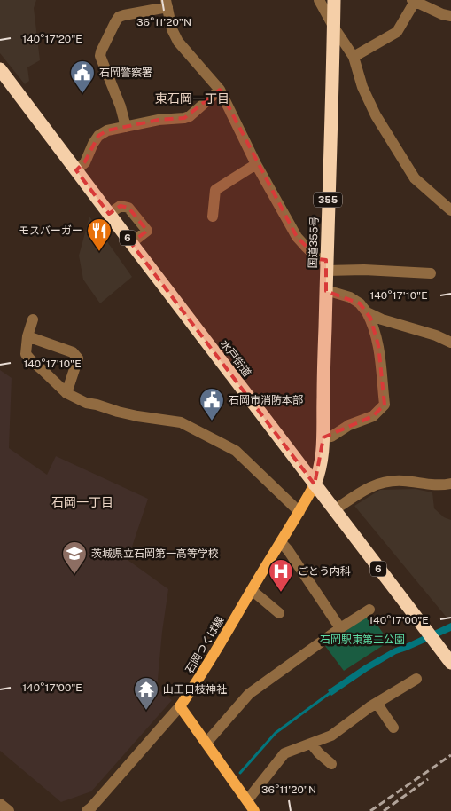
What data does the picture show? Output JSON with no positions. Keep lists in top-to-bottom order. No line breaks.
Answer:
{"streets":{"highway":["355","6","国道355号","水戸街道"],"main road":["石岡つくば線"]},"crossings":[["国道355号","水戸街道"],["国道355号","石岡つくば線"],["水戸街道","石岡つくば線"]],"districts":["東石岡一丁目","石岡一丁目"],"parks":["石岡駅東第二公園"],"places":{"public building":["石岡警察署","石岡市消防本部"],"restaurant":["モスバーガー"],"school or university":["茨城県立石岡第一高等学校"],"hospital":["ごとう内科"],"temple":["山王日枝神社"]},"coordinates":["36°11'20\"N","140°17'20\"E","140°17'10\"E","140°17'00\"E"]}
